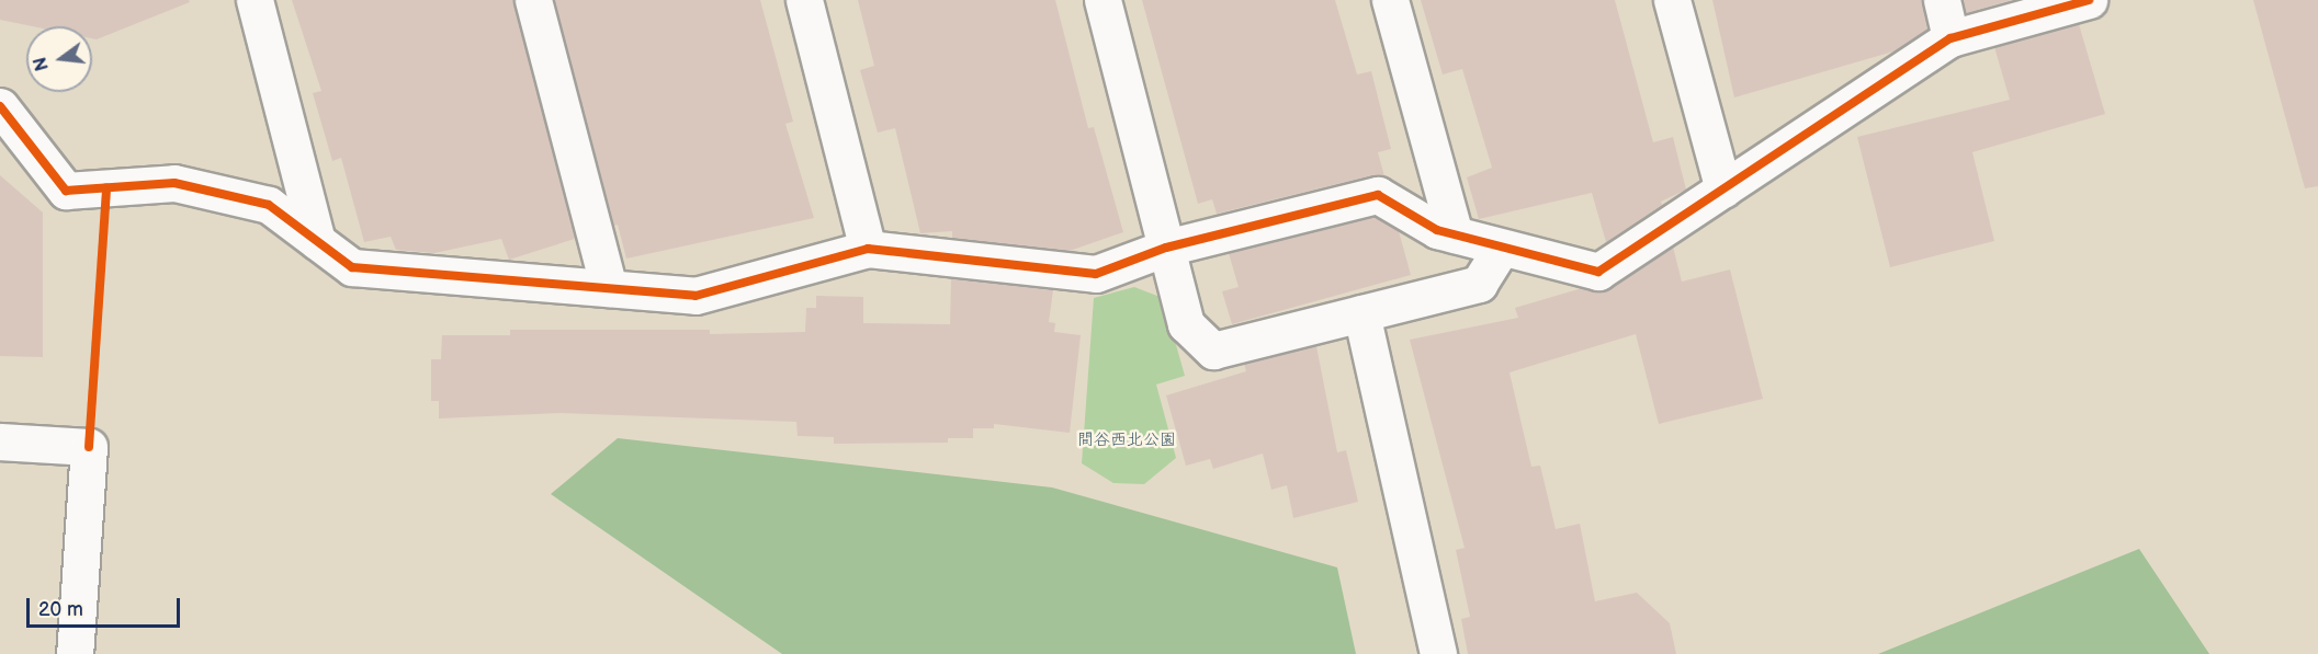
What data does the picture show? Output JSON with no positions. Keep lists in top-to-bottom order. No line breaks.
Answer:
{"parks":["間谷西北公園"],"scale_bar":"20 m","north":"left"}
